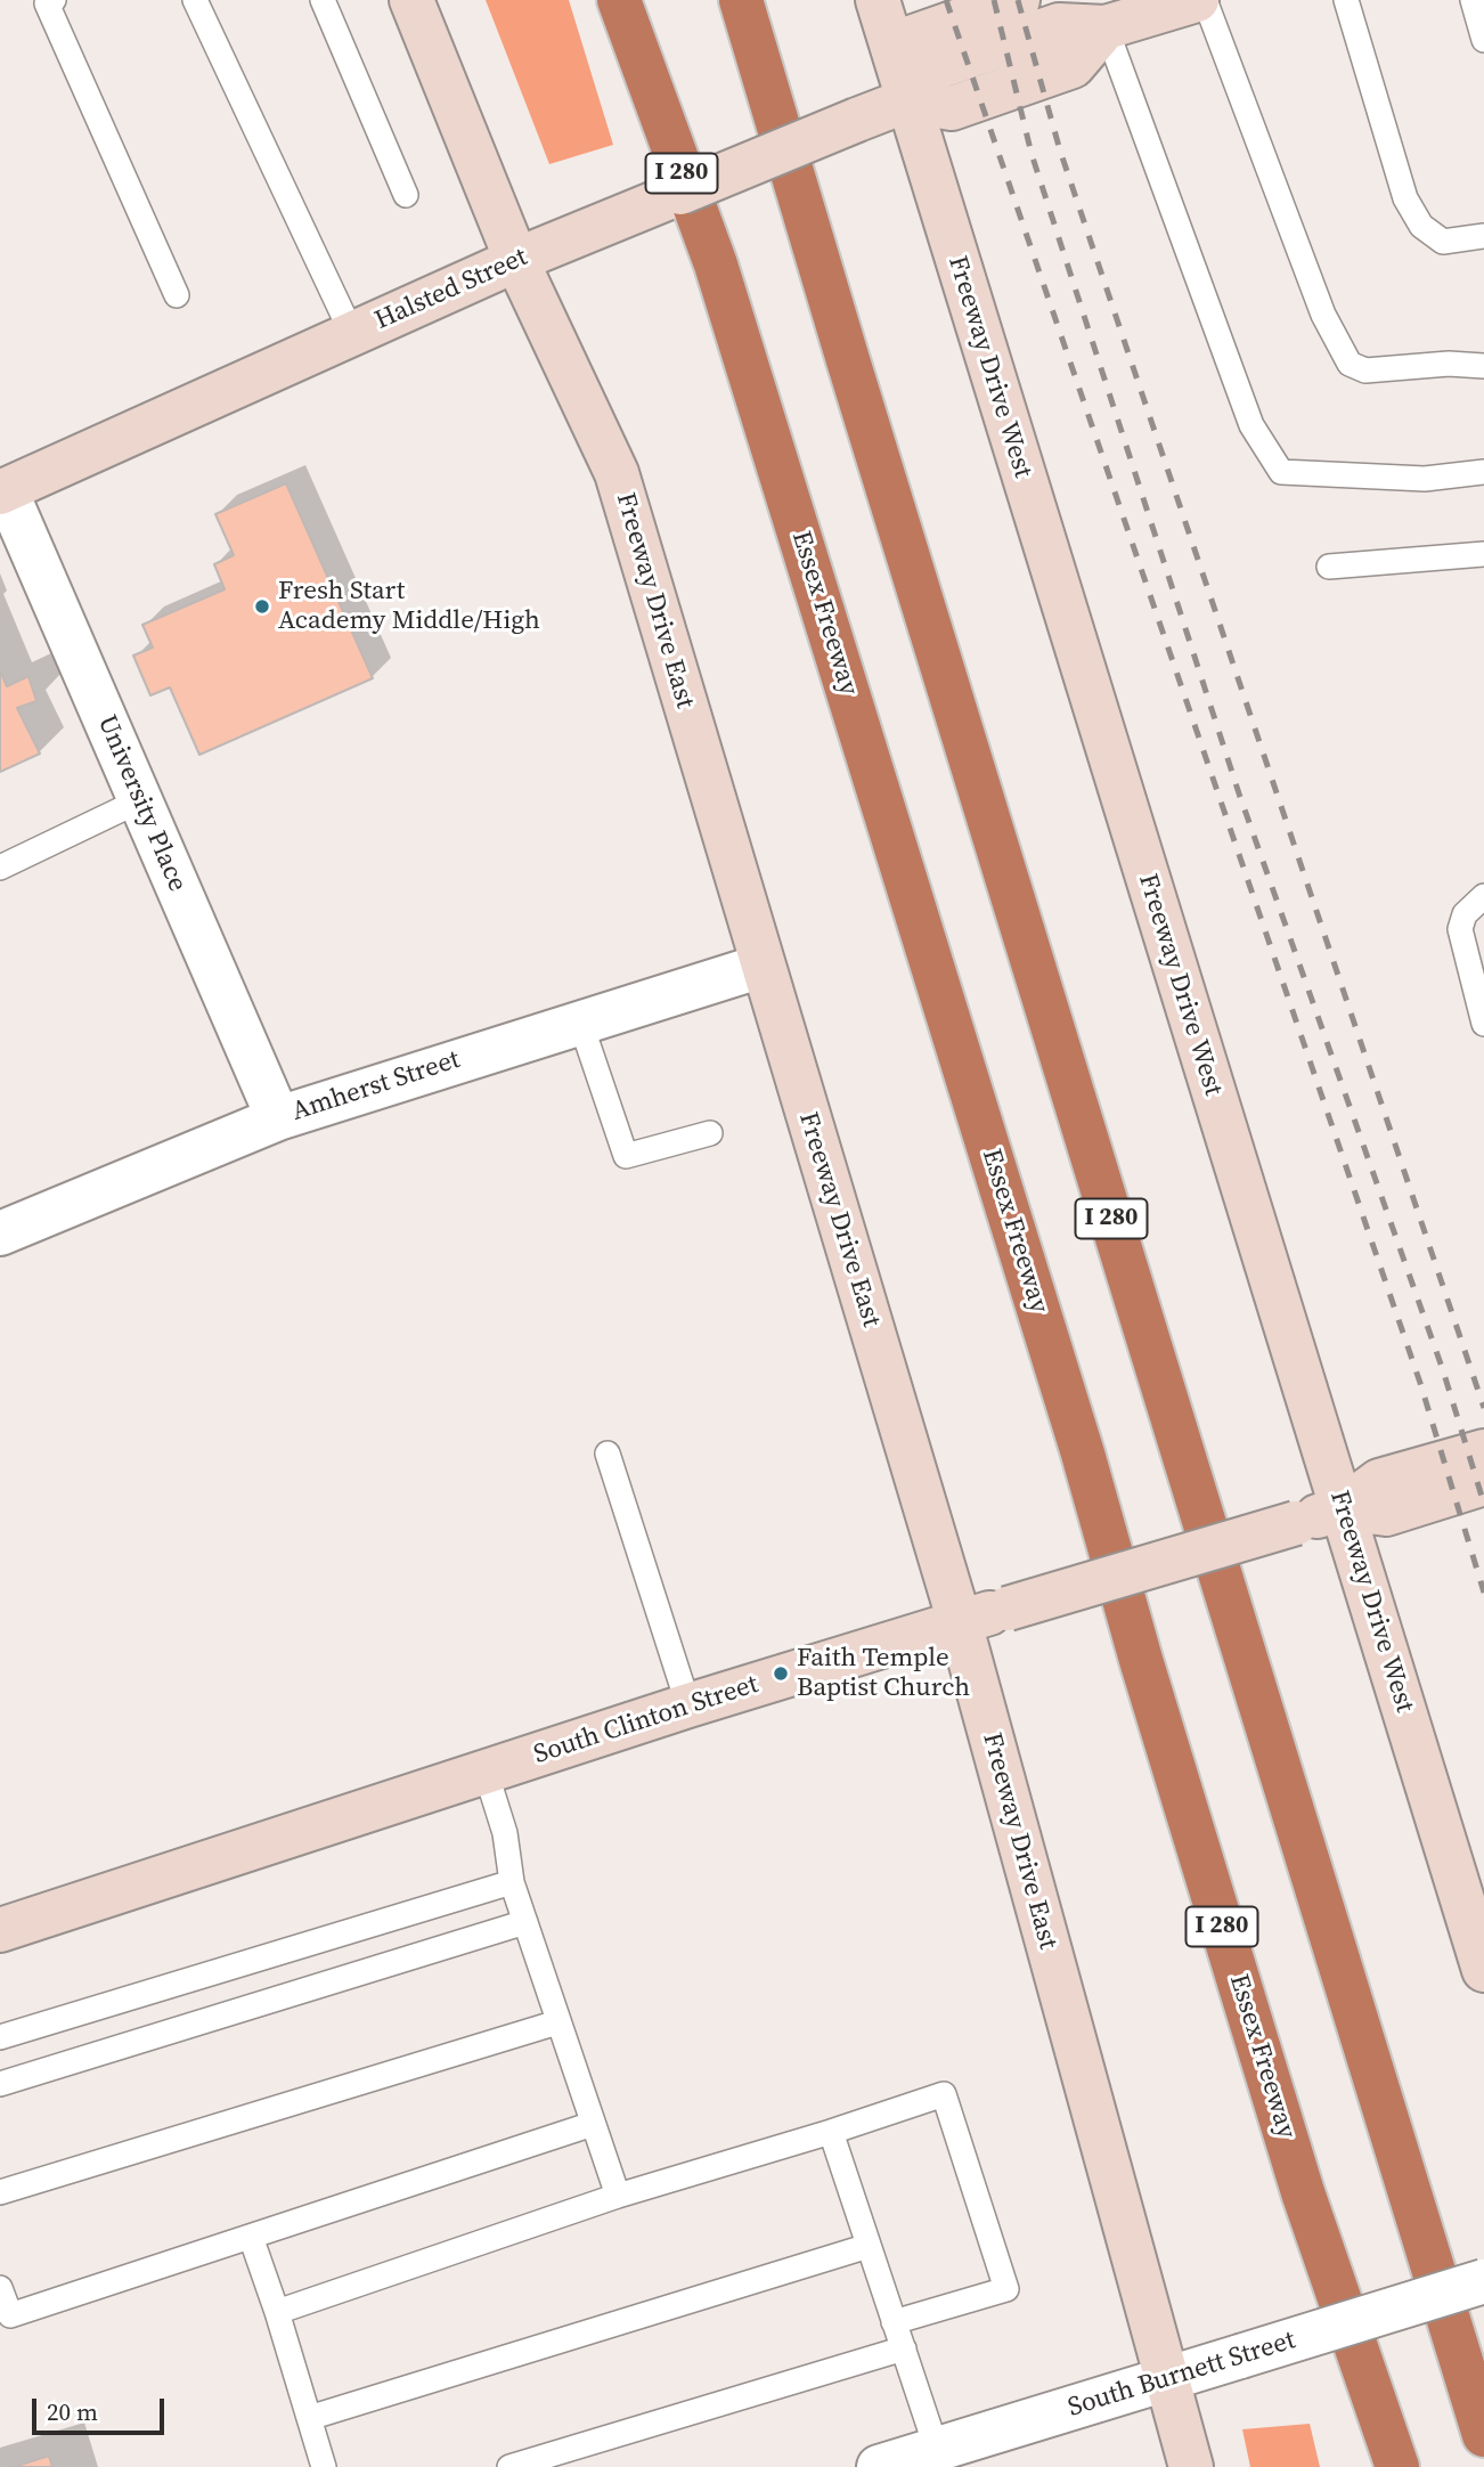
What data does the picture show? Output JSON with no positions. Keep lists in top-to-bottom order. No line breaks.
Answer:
{"streets":{"highway":["I 280","Essex Freeway"],"main road":["Halsted Street","Freeway Drive West","Freeway Drive East","South Clinton Street"],"street":["University Place","Amherst Street","South Burnett Street"]},"crossings":[["Halsted Street","Freeway Drive West"],["Halsted Street","Freeway Drive East"],["Halsted Street","University Place"],["Freeway Drive West","South Clinton Street"],["Freeway Drive East","Amherst Street"],["Freeway Drive East","South Clinton Street"],["Freeway Drive East","South Burnett Street"],["University Place","Amherst Street"]],"places":["Fresh Start Academy Middle/High","Faith Temple Baptist Church"],"scale_bar":"20 m"}
